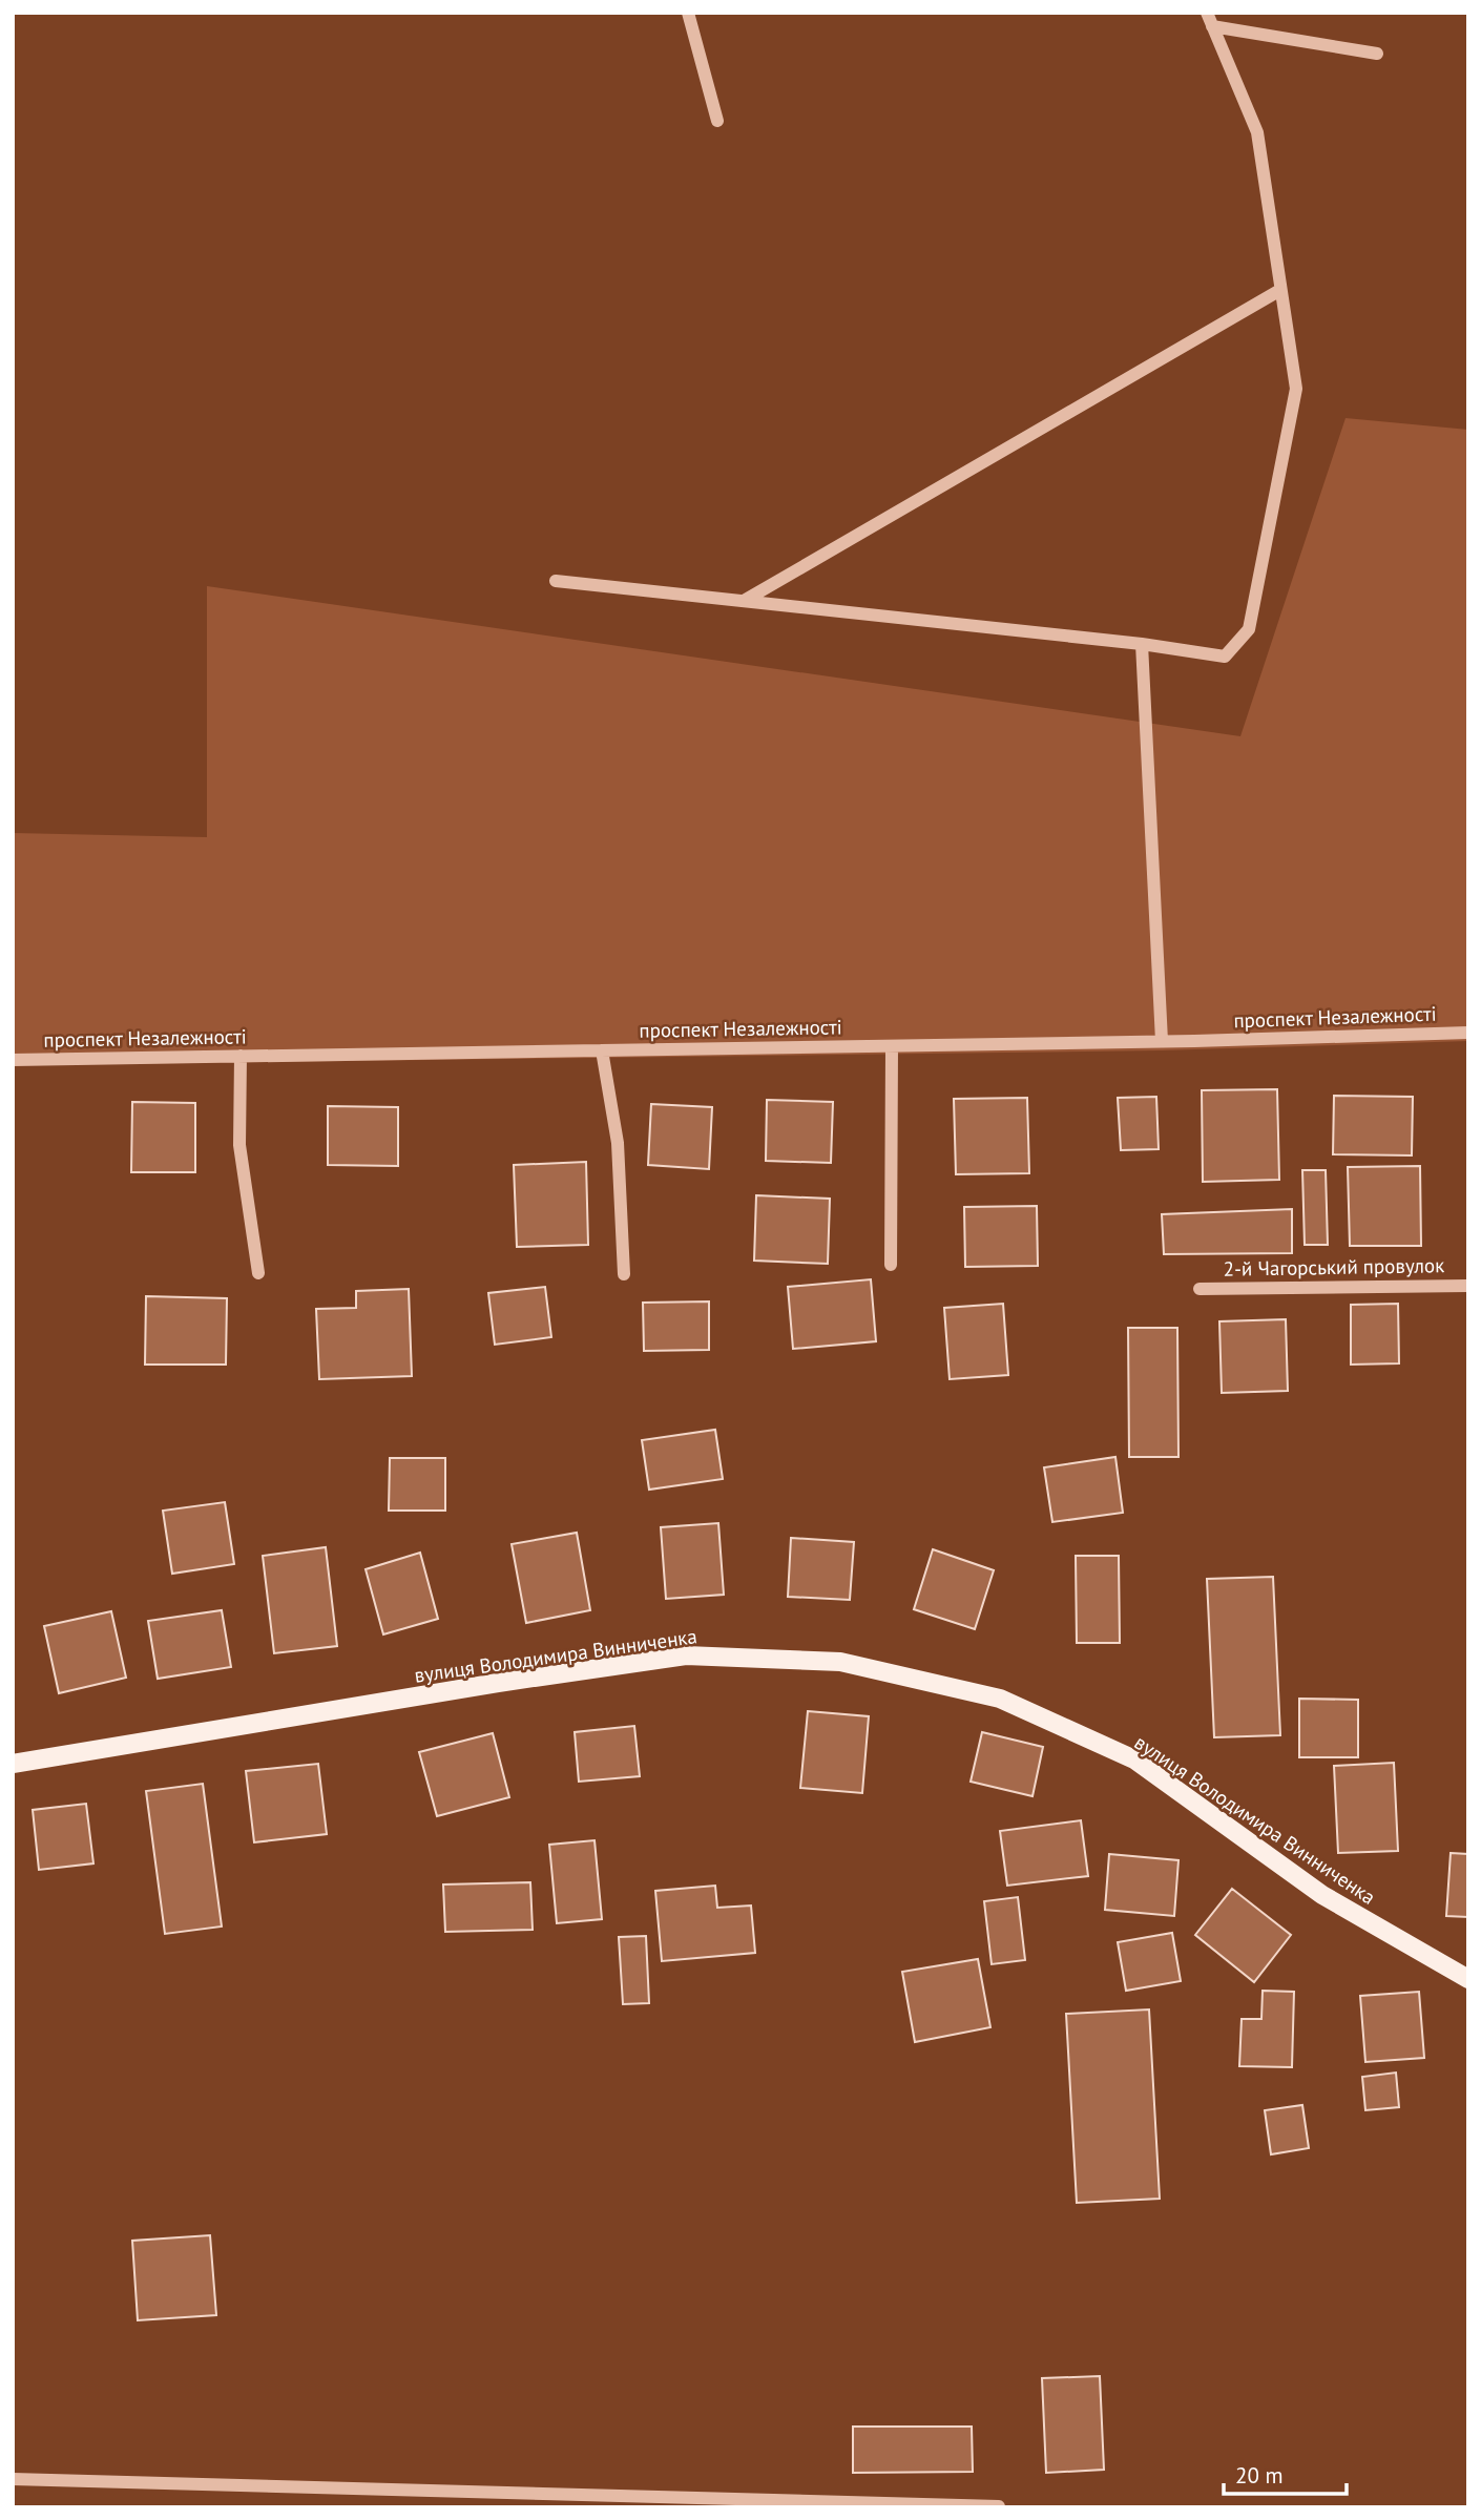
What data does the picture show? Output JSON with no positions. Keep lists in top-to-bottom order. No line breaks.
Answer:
{"streets":{"main road":["вулиця Володимира Винниченка"],"street":["проспект Незалежності","2-й Чагорський провулок"]},"scale_bar":"20 m"}
